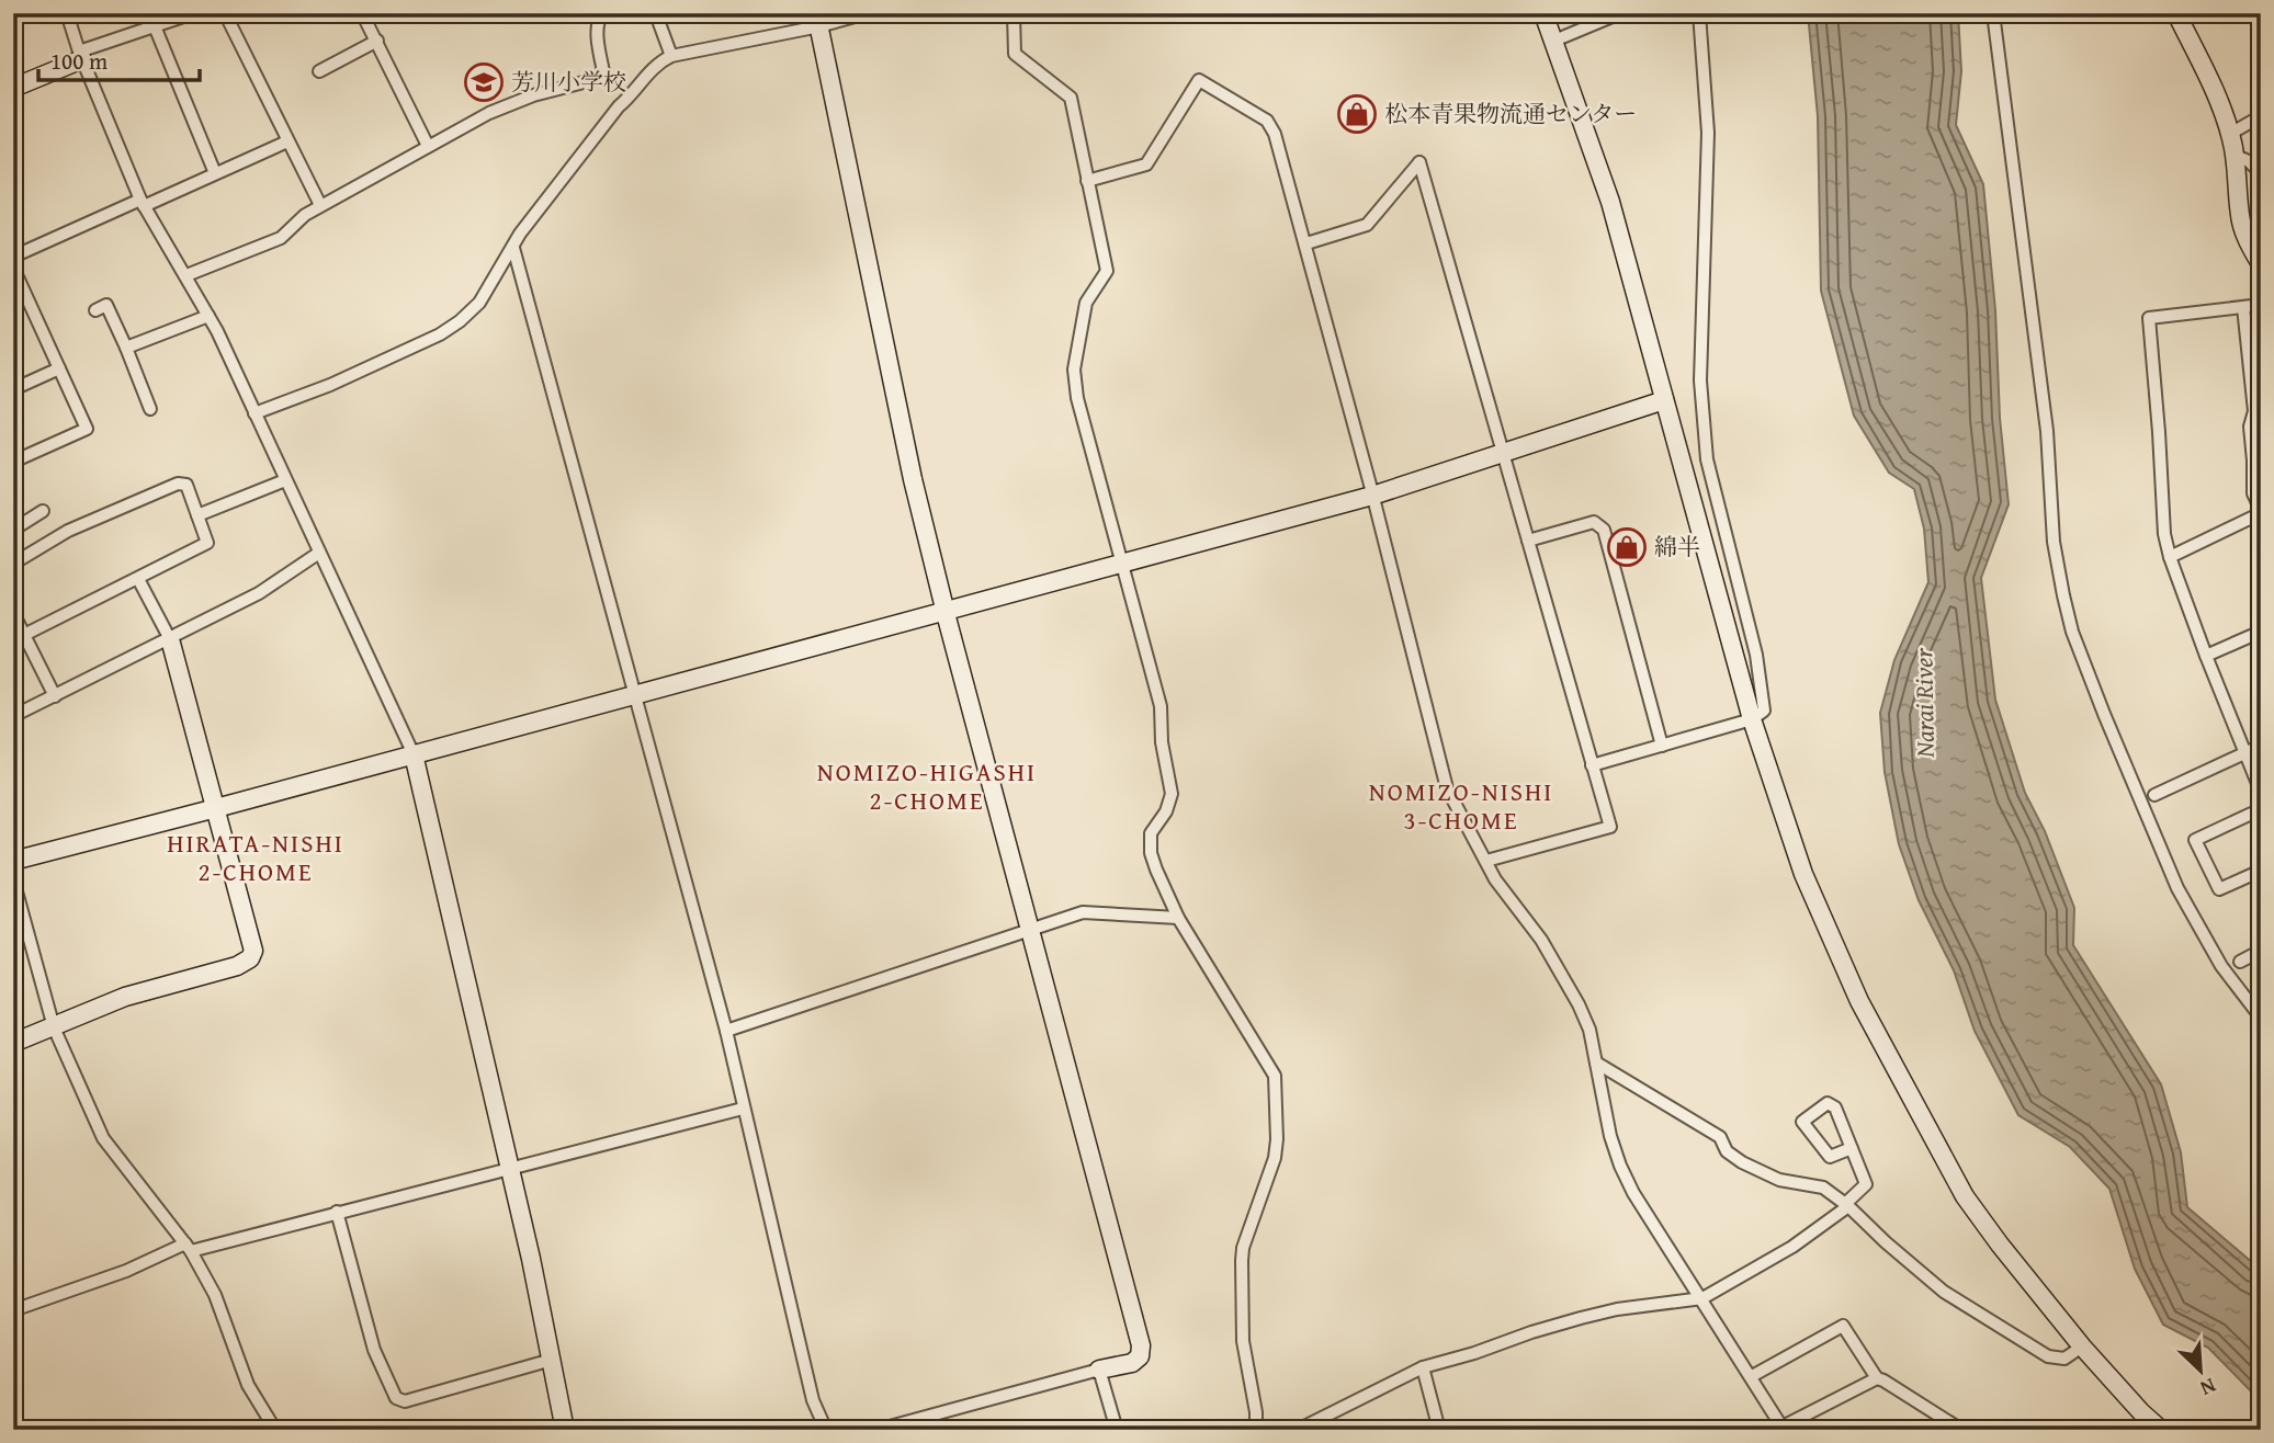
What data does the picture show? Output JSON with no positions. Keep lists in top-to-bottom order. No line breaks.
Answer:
{"districts":["NOMIZO-HIGASHI 2-CHOME","NOMIZO-NISHI 3-CHOME","HIRATA-NISHI 2-CHOME"],"water":["Narai River"],"places":{"school or university":["芳川小学校"],"shop":["松本青果物流通センター","綿半"]},"scale_bar":"100 m","north":"bottom right"}
